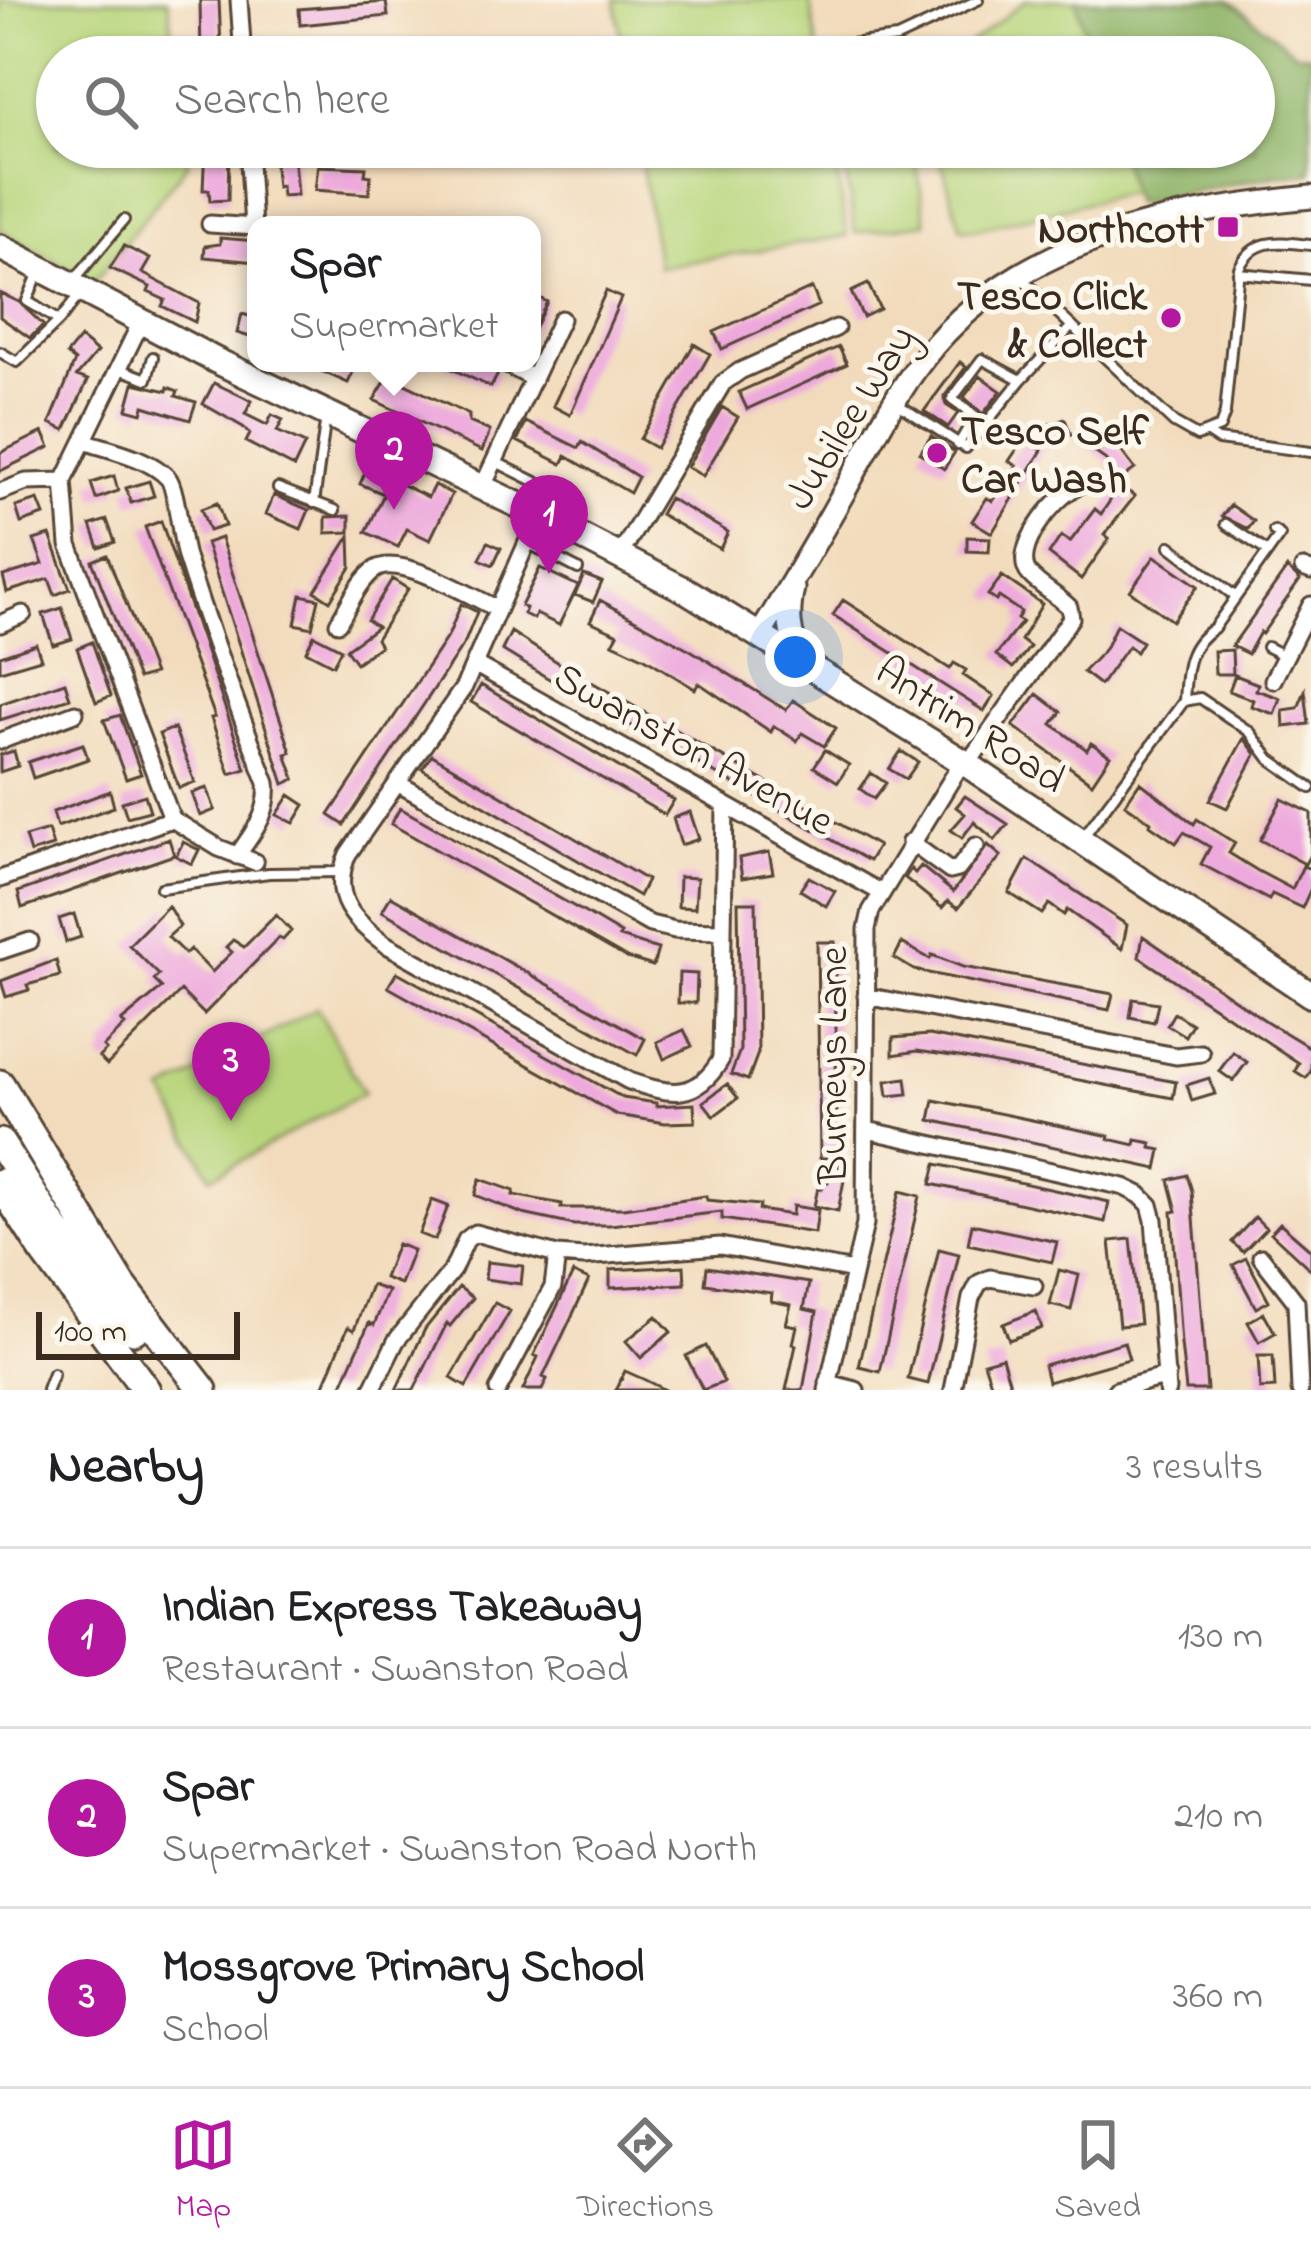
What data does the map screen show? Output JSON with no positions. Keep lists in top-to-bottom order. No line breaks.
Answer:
{"streets":{"main road":["Antrim Road"],"street":["Jubilee Way","Swanston Avenue","Burneys Lane"]},"crossings":[["Jubilee Way","Antrim Road"],["Antrim Road","Burneys Lane"],["Swanston Avenue","Burneys Lane"]],"places":{"transit":["Northcott"],"other":["Tesco Click & Collect","Tesco Self Car Wash"]},"scale_bar":"100 m","page":{"search":"Search here","popup":["Spar","Supermarket"],"pins":["2","1","3"],"scale":"100 m","heading":["Nearby","3 results"],"list":[{"mark":"1","name":"Indian Express Takeaway","note":"Restaurant · Swanston Road","value":"130 m"},{"mark":"2","name":"Spar","note":"Supermarket · Swanston Road North","value":"210 m"},{"mark":"3","name":"Mossgrove Primary School","note":"School","value":"360 m"}],"nav":["Map","Directions","Saved"]}}
